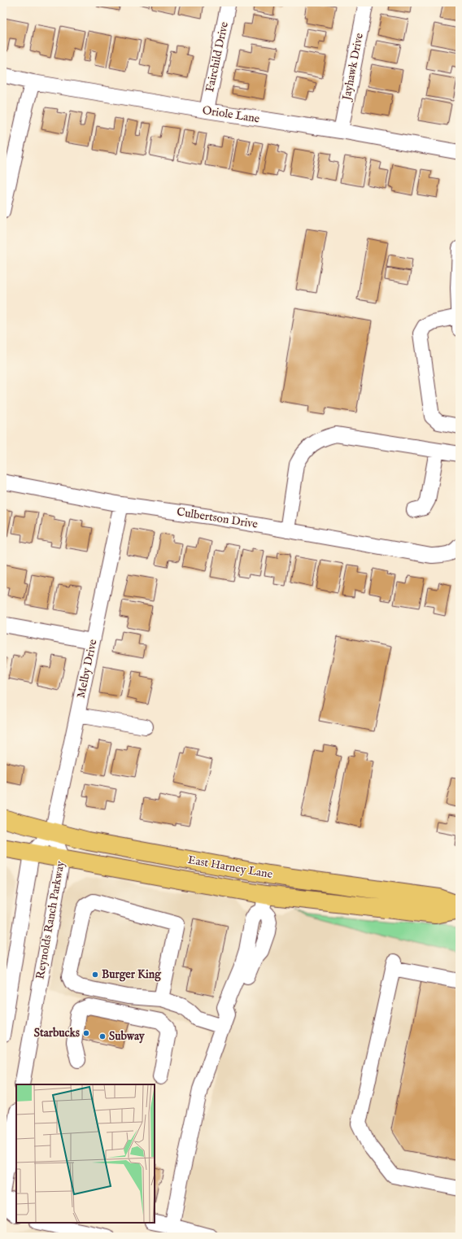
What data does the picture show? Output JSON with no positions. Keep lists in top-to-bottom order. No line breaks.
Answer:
{"streets":{"main road":["East Harney Lane"],"street":["Fairchild Drive","Jayhawk Drive","Oriole Lane","Culbertson Drive","Melby Drive","Reynolds Ranch Parkway"]},"crossings":[["Fairchild Drive","Oriole Lane"],["Jayhawk Drive","Oriole Lane"],["Culbertson Drive","Melby Drive"],["Melby Drive","East Harney Lane"],["Melby Drive","Reynolds Ranch Parkway"],["East Harney Lane","Reynolds Ranch Parkway"]],"places":["Burger King","Starbucks","Subway"]}
